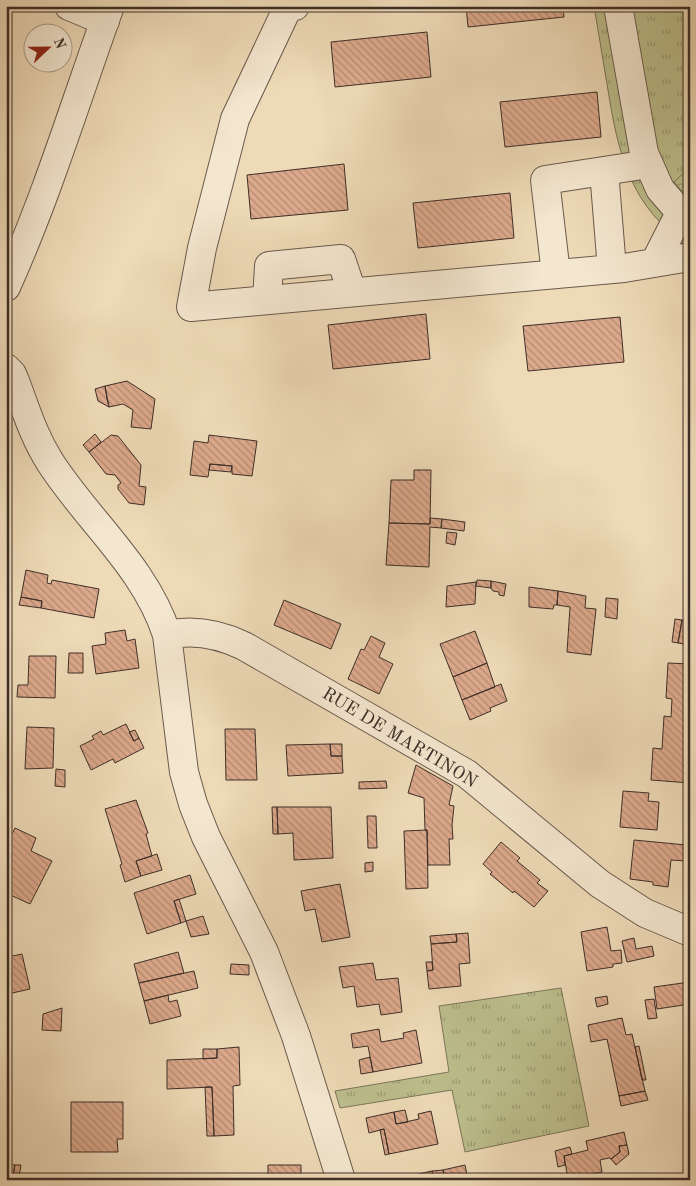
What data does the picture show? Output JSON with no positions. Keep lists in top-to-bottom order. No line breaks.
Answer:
{"streets":{"street":["RUE DE MARTINON"]},"north":"right"}
